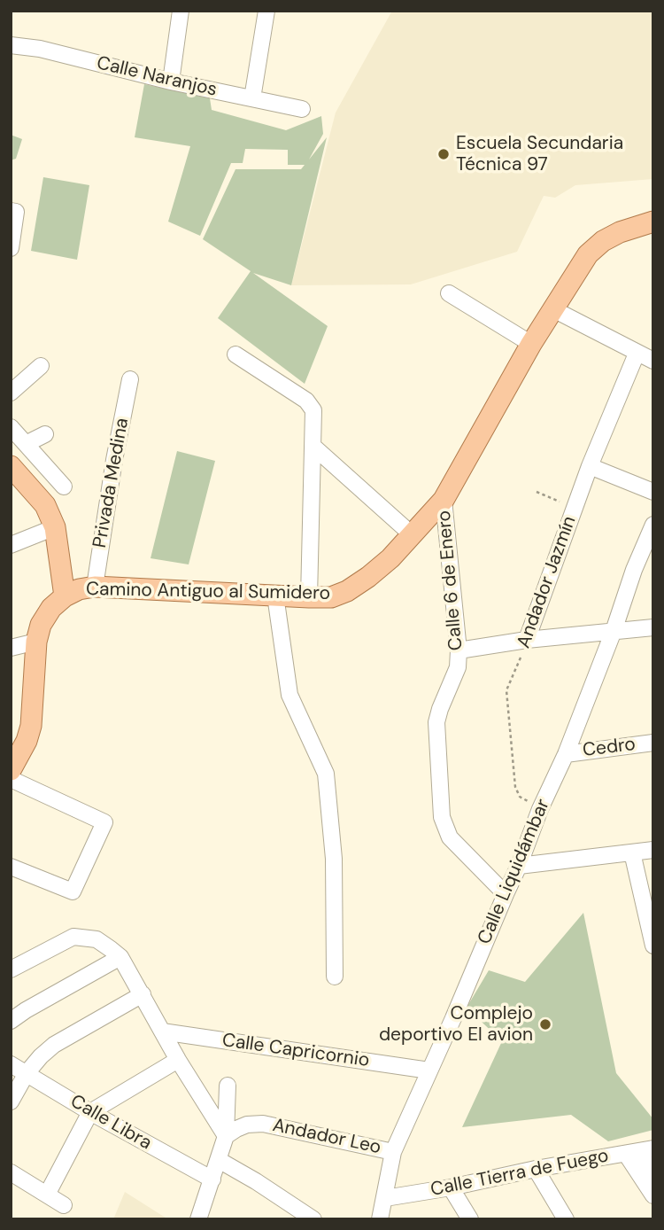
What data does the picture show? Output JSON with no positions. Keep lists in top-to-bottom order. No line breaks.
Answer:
{"streets":{"main road":["Camino Antiguo al Sumidero"],"street":["Calle Naranjos","Privada Medina","Calle 6 de Enero","Andador Jazmín","Cedro","Calle Liquidámbar","Calle Capricornio","Calle Libra","Andador Leo","Calle Tierra de Fuego"]},"crossings":[["Privada Medina","Camino Antiguo al Sumidero"],["Calle 6 de Enero","Camino Antiguo al Sumidero"],["Calle 6 de Enero","Calle Liquidámbar"],["Andador Jazmín","Calle Liquidámbar"],["Cedro","Calle Liquidámbar"],["Calle Liquidámbar","Calle Capricornio"],["Calle Liquidámbar","Andador Leo"],["Calle Liquidámbar","Calle Tierra de Fuego"]],"places":["Escuela Secundaria Técnica 97","Complejo deportivo El avion"]}
